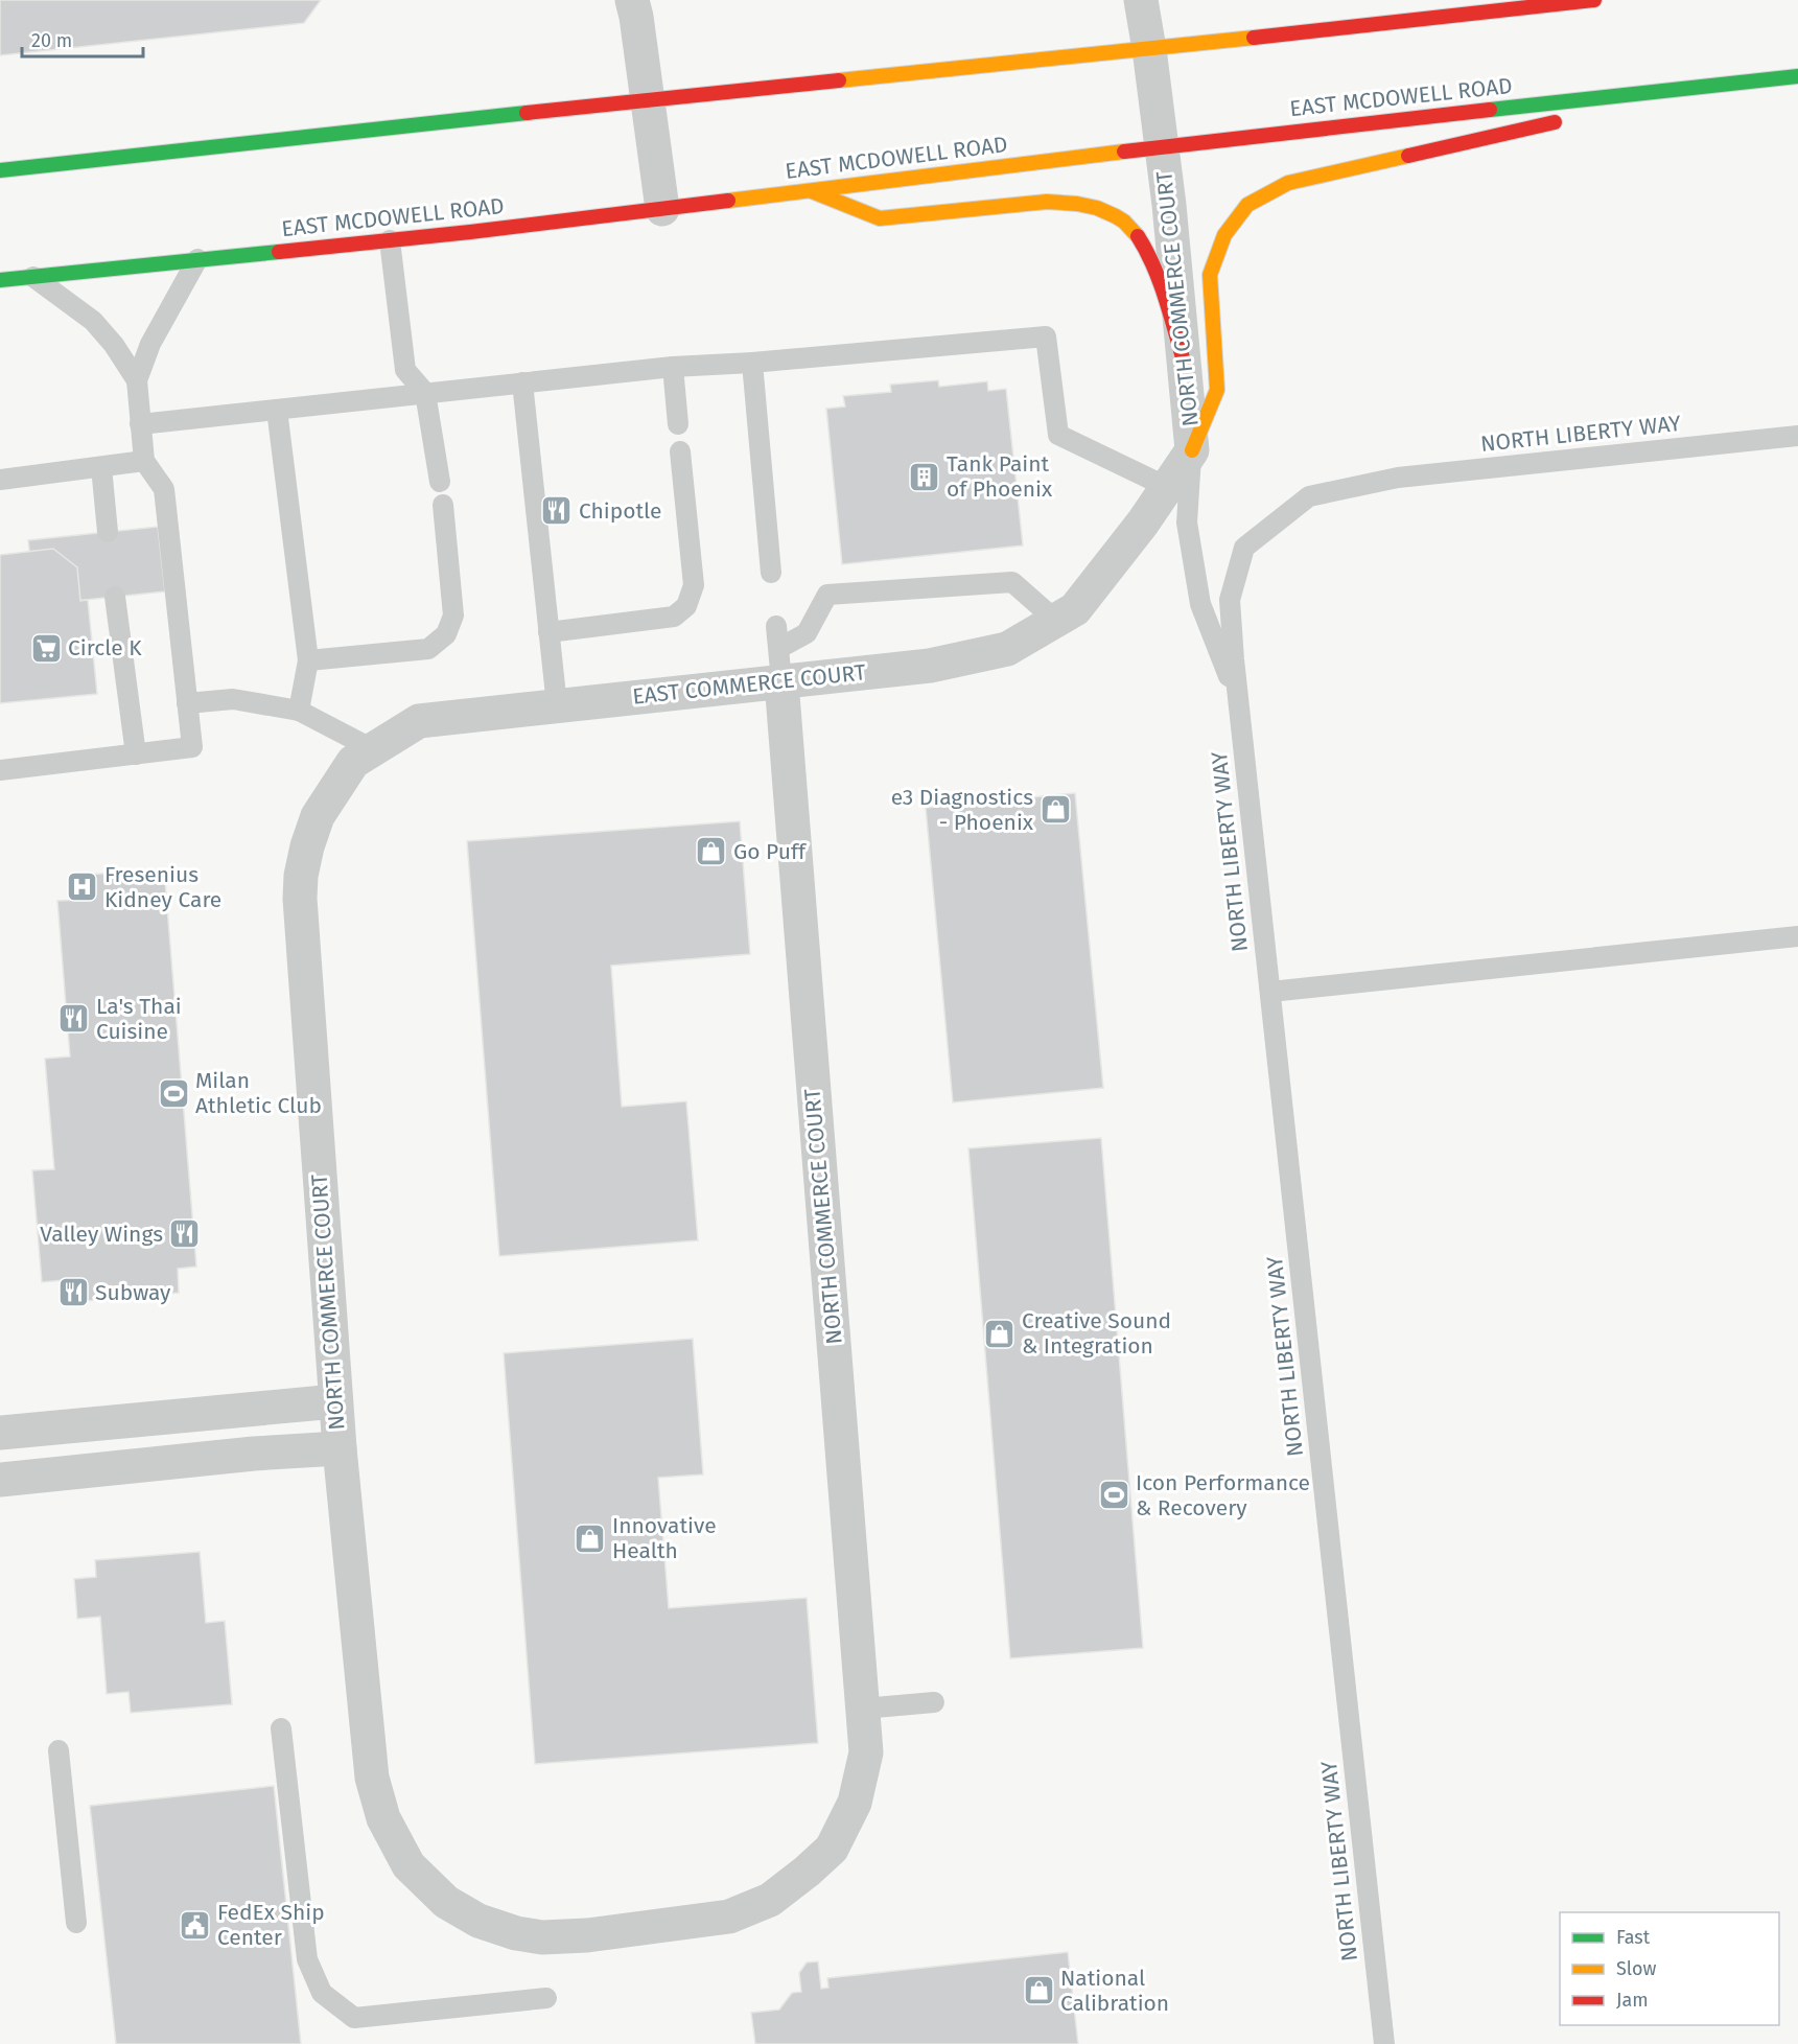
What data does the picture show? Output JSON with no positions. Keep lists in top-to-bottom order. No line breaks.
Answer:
{"streets":{"main road":["EAST MCDOWELL ROAD"],"street":["NORTH COMMERCE COURT","EAST COMMERCE COURT"],"lane":["NORTH LIBERTY WAY"]},"crossings":[["EAST MCDOWELL ROAD","NORTH COMMERCE COURT"],["NORTH COMMERCE COURT","NORTH LIBERTY WAY"],["NORTH COMMERCE COURT","EAST COMMERCE COURT"],["NORTH LIBERTY WAY","EAST COMMERCE COURT"]],"places":{"building":["Tank Paint of Phoenix"],"restaurant":["Chipotle","La's Thai Cuisine","Valley Wings","Subway"],"supermarket":["Circle K"],"shop":["e3 Diagnostics - Phoenix","Go Puff","Creative Sound & Integration","Innovative Health","National Calibration"],"hospital":["Fresenius Kidney Care"],"sports":["Milan Athletic Club","Icon Performance & Recovery"],"public building":["FedEx Ship Center"]},"legend":["Fast","Slow","Jam"],"scale_bar":"20 m"}
